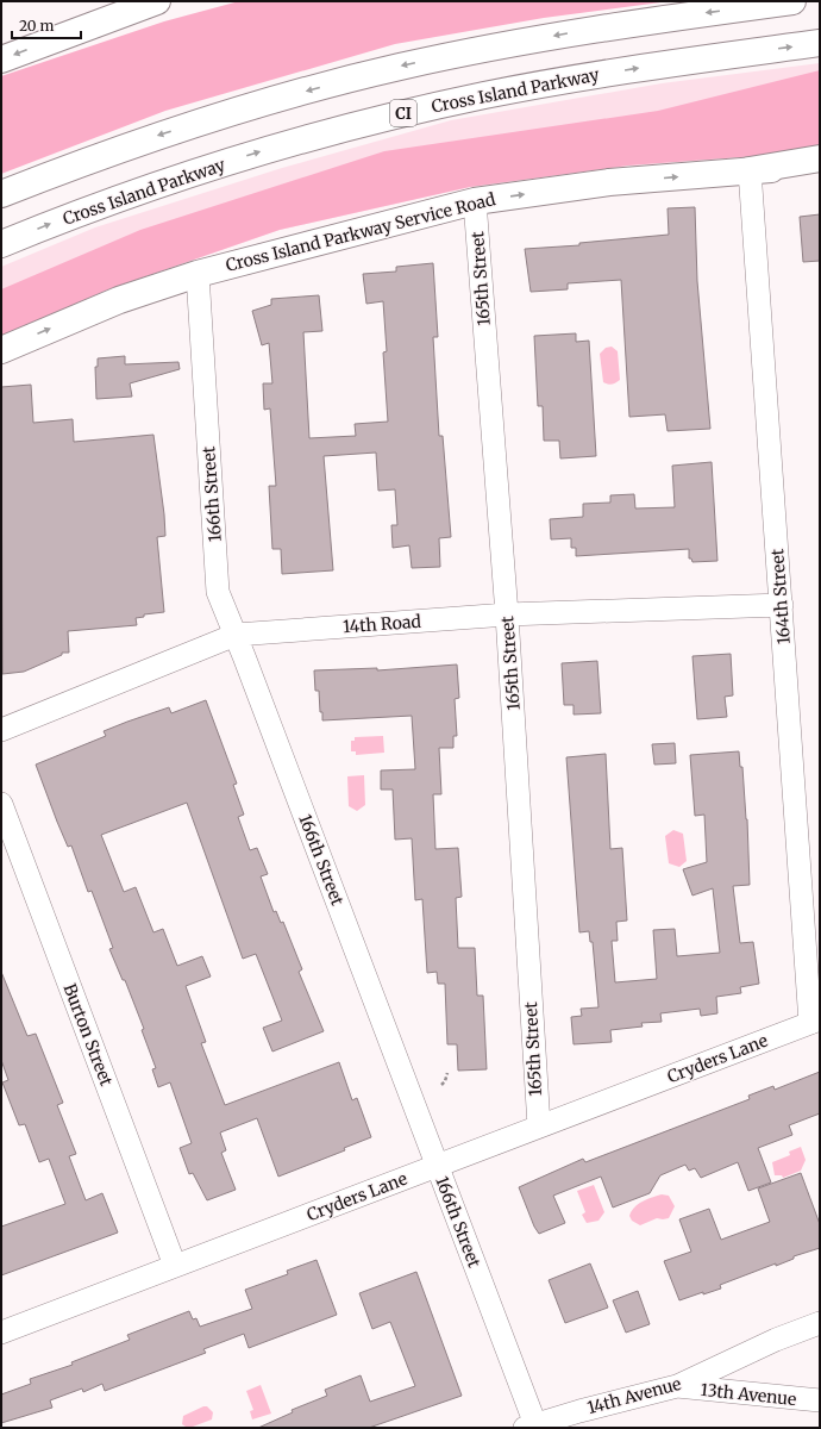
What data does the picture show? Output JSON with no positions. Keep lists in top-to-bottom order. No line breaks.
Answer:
{"streets":{"main road":["Cross Island Parkway","CI","Cross Island Parkway Service Road"],"street":["165th Street","166th Street","164th Street","14th Road","Burton Street","Cryders Lane","13th Avenue","14th Avenue"]},"crossings":[["Cross Island Parkway Service Road","165th Street"],["Cross Island Parkway Service Road","166th Street"],["Cross Island Parkway Service Road","164th Street"],["165th Street","14th Road"],["165th Street","Cryders Lane"],["166th Street","14th Road"],["166th Street","Cryders Lane"],["166th Street","14th Avenue"],["164th Street","14th Road"],["164th Street","Cryders Lane"],["Burton Street","Cryders Lane"],["13th Avenue","14th Avenue"]],"scale_bar":"20 m"}
